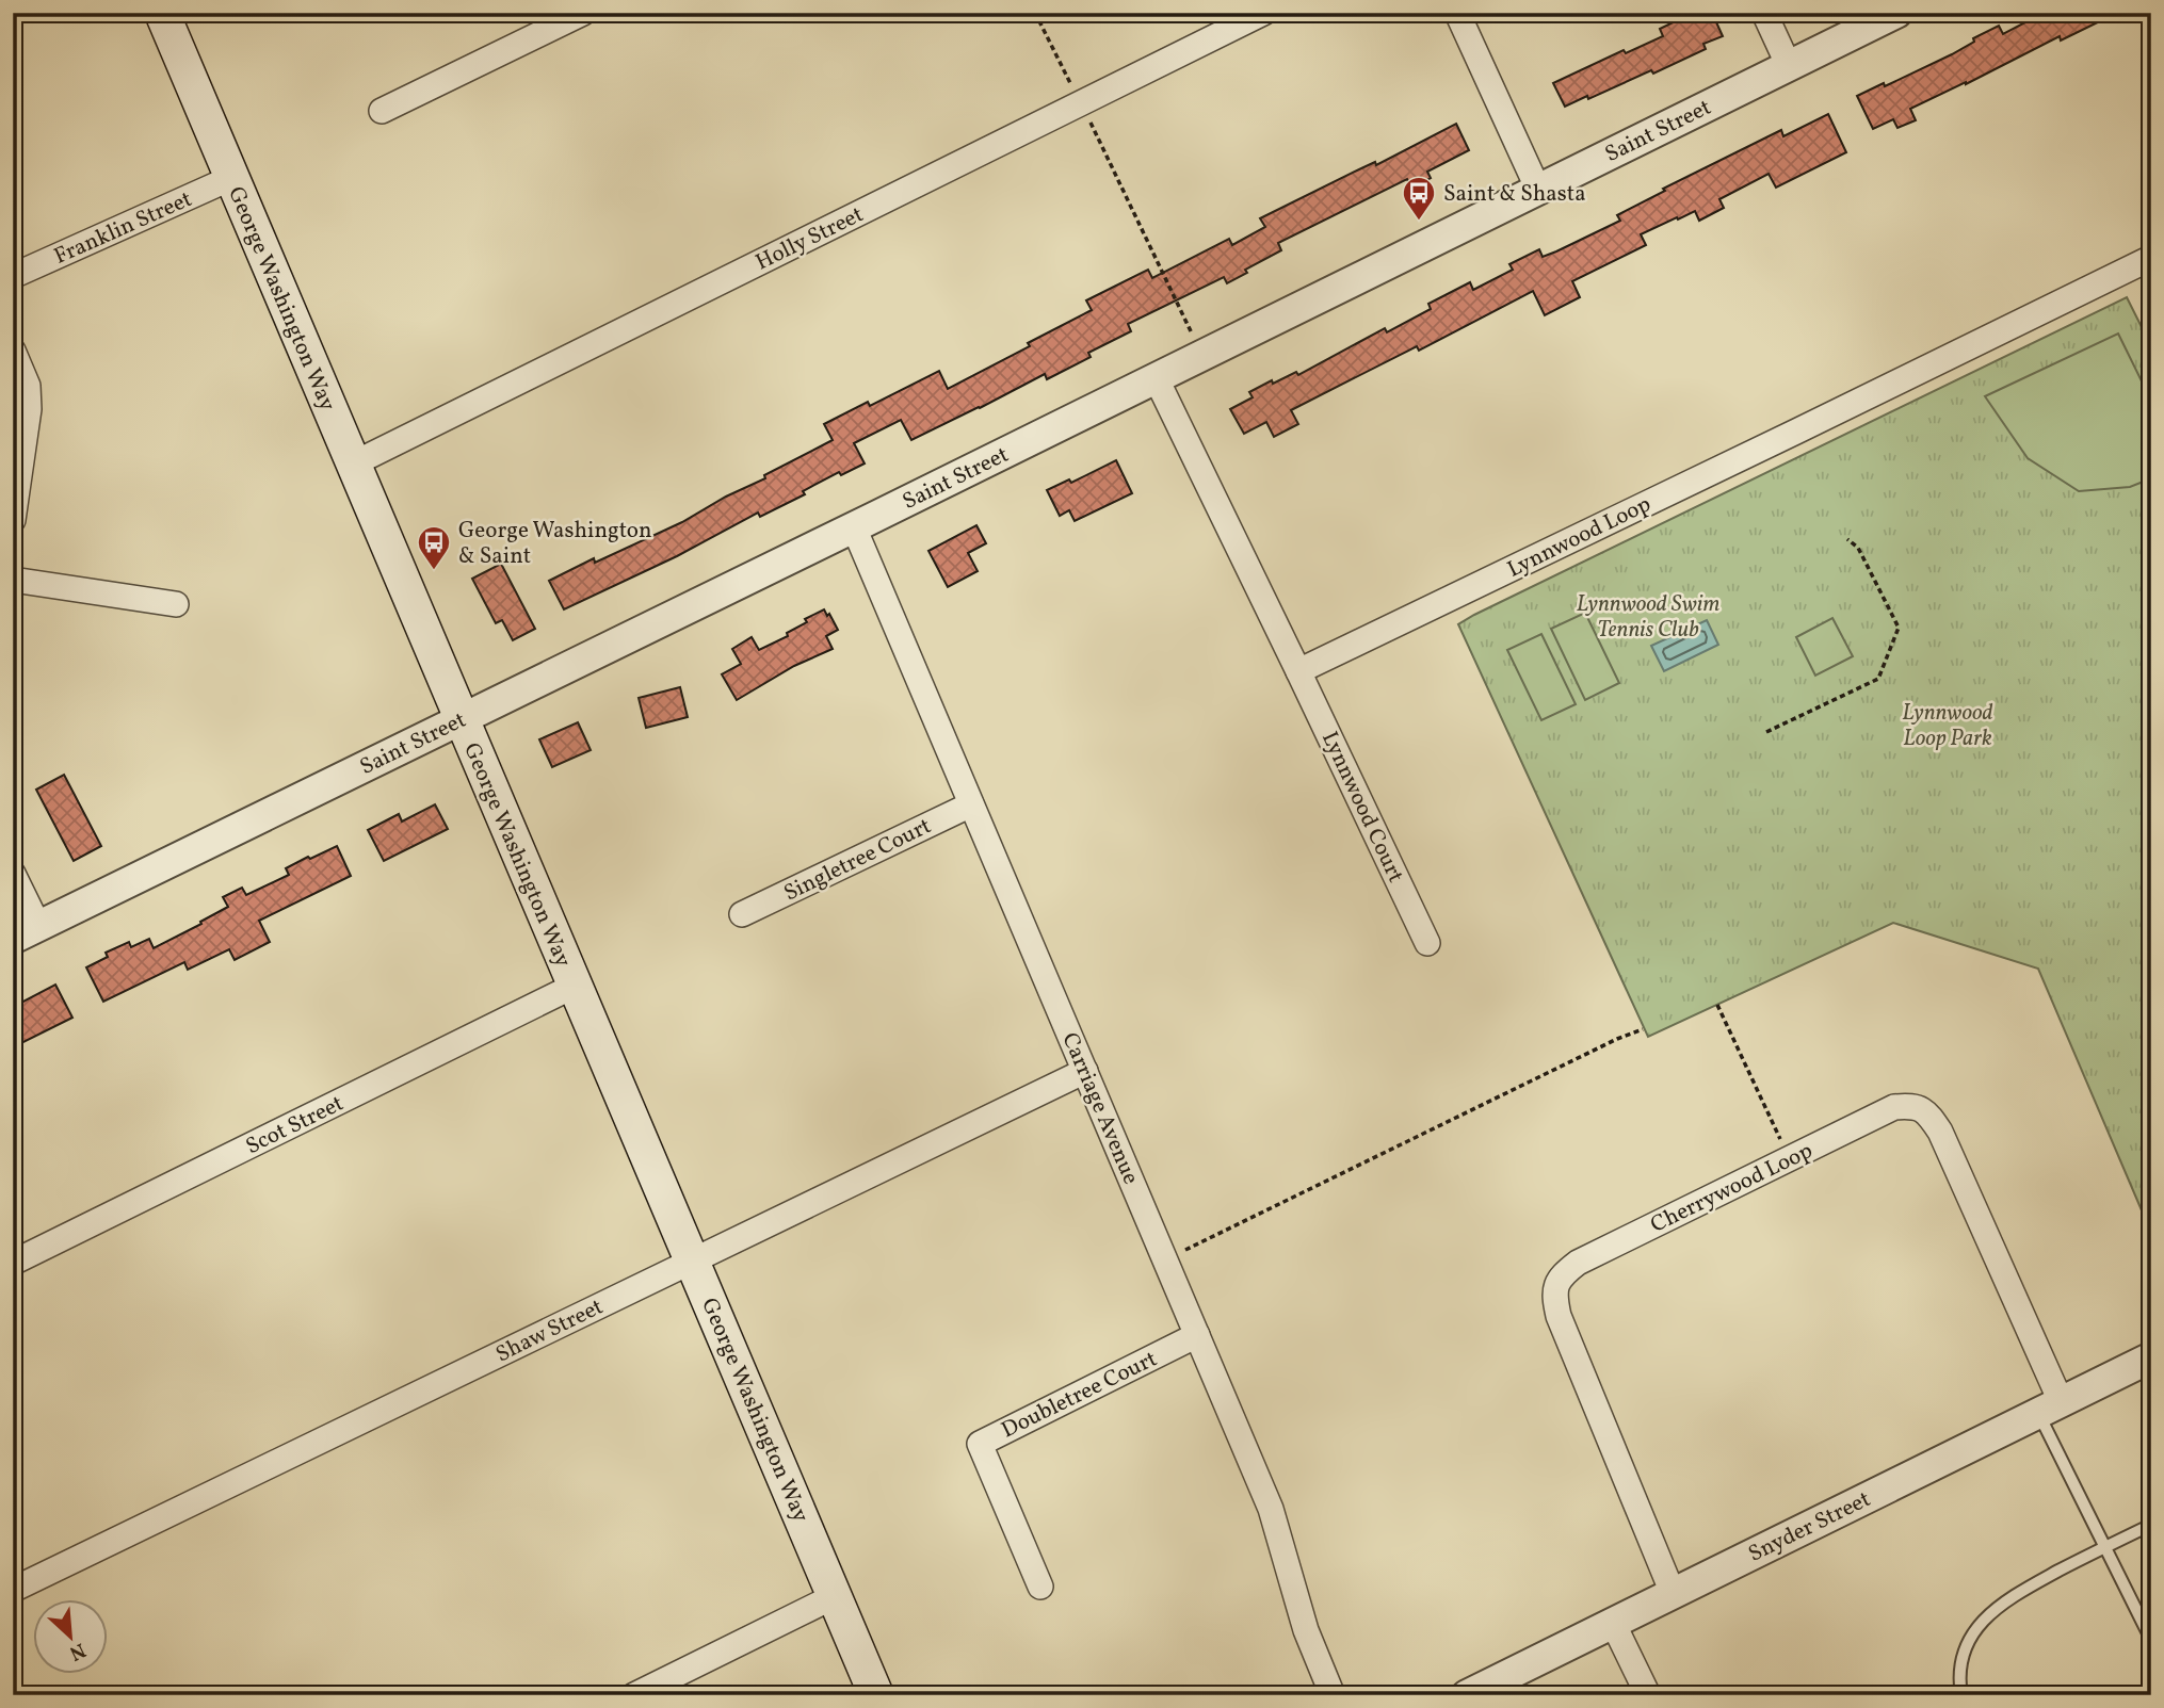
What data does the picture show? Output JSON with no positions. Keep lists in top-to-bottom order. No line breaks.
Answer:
{"streets":{"main road":["George Washington Way"],"street":["Saint Street","Franklin Street","Holly Street","Lynnwood Loop","Lynnwood Court","Singletree Court","Carriage Avenue","Scot Street","Cherrywood Loop","Shaw Street","Doubletree Court","Snyder Street"]},"crossings":[["Saint Street","George Washington Way"],["Saint Street","Carriage Avenue"],["Franklin Street","George Washington Way"],["Holly Street","George Washington Way"],["George Washington Way","Scot Street"],["George Washington Way","Shaw Street"],["Lynnwood Loop","Lynnwood Court"],["Singletree Court","Carriage Avenue"],["Carriage Avenue","Shaw Street"],["Carriage Avenue","Doubletree Court"],["Cherrywood Loop","Snyder Street"]],"parks":["Lynnwood Swim Tennis Club","Lynnwood Loop Park"],"places":{"bus stop":["Saint & Shasta","George Washington & Saint"]},"north":"bottom right"}
